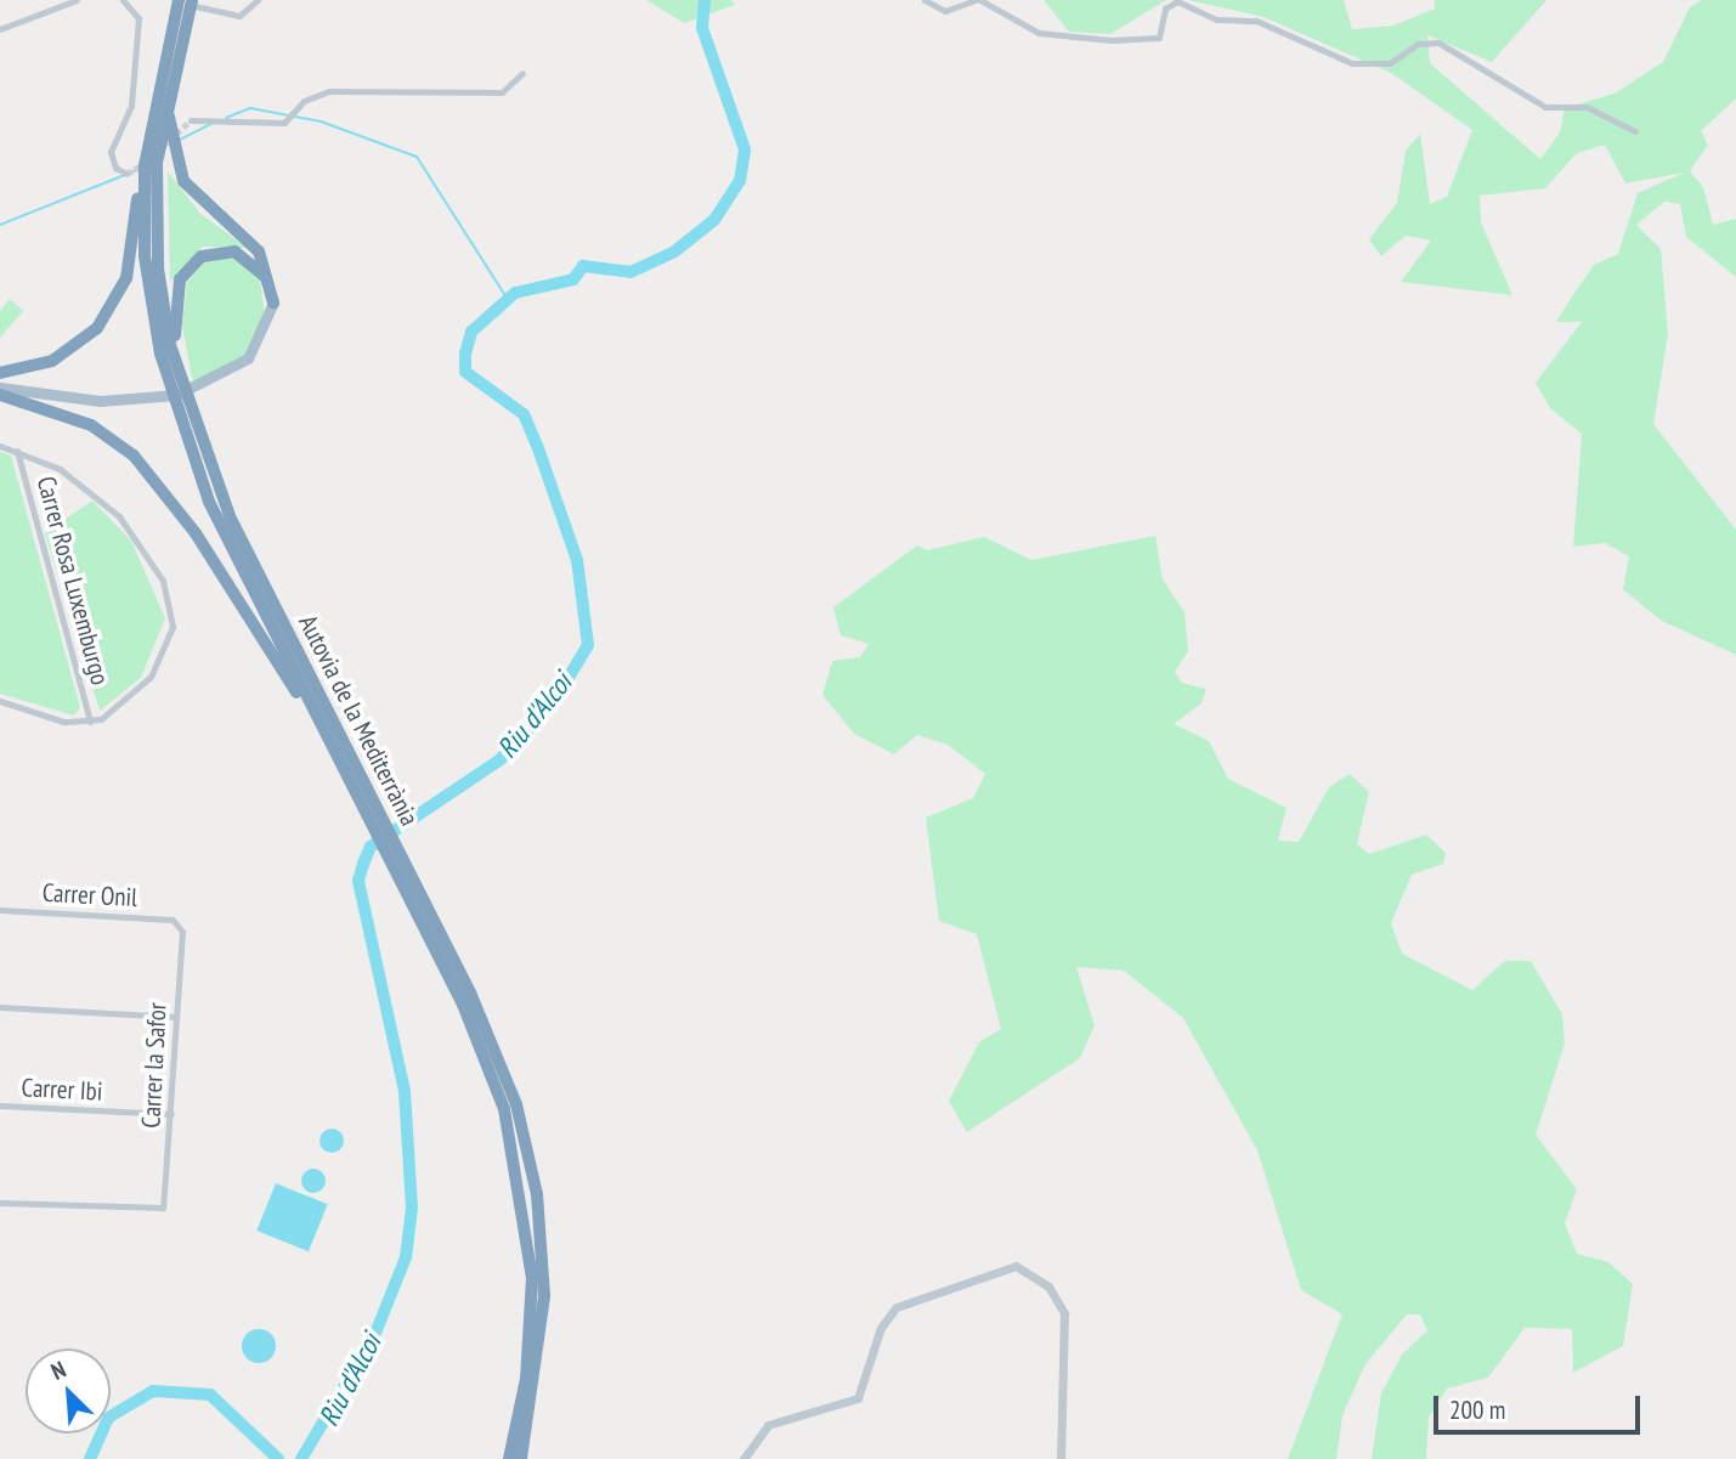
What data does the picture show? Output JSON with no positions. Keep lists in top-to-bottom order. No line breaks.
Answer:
{"streets":{"highway":["Autovia de la Mediterrània"],"street":["Carrer Rosa Luxemburgo","Carrer Onil","Carrer la Safor","Carrer Ibi"]},"crossings":[["Carrer Onil","Carrer la Safor"],["Carrer la Safor","Carrer Ibi"]],"water":["Riu d'Alcoi"],"scale_bar":"200 m","north":"top left"}
